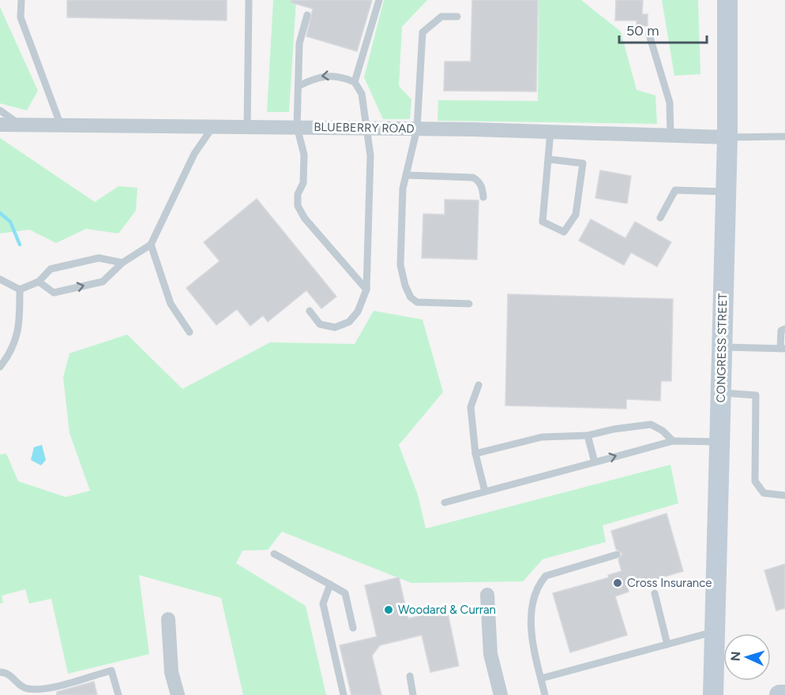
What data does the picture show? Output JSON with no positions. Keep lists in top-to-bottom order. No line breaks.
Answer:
{"streets":{"main road":["CONGRESS STREET"],"street":["BLUEBERRY ROAD"]},"crossings":[["BLUEBERRY ROAD","CONGRESS STREET"]],"places":["Cross Insurance","Woodard & Curran"],"scale_bar":"50 m","north":"left"}
